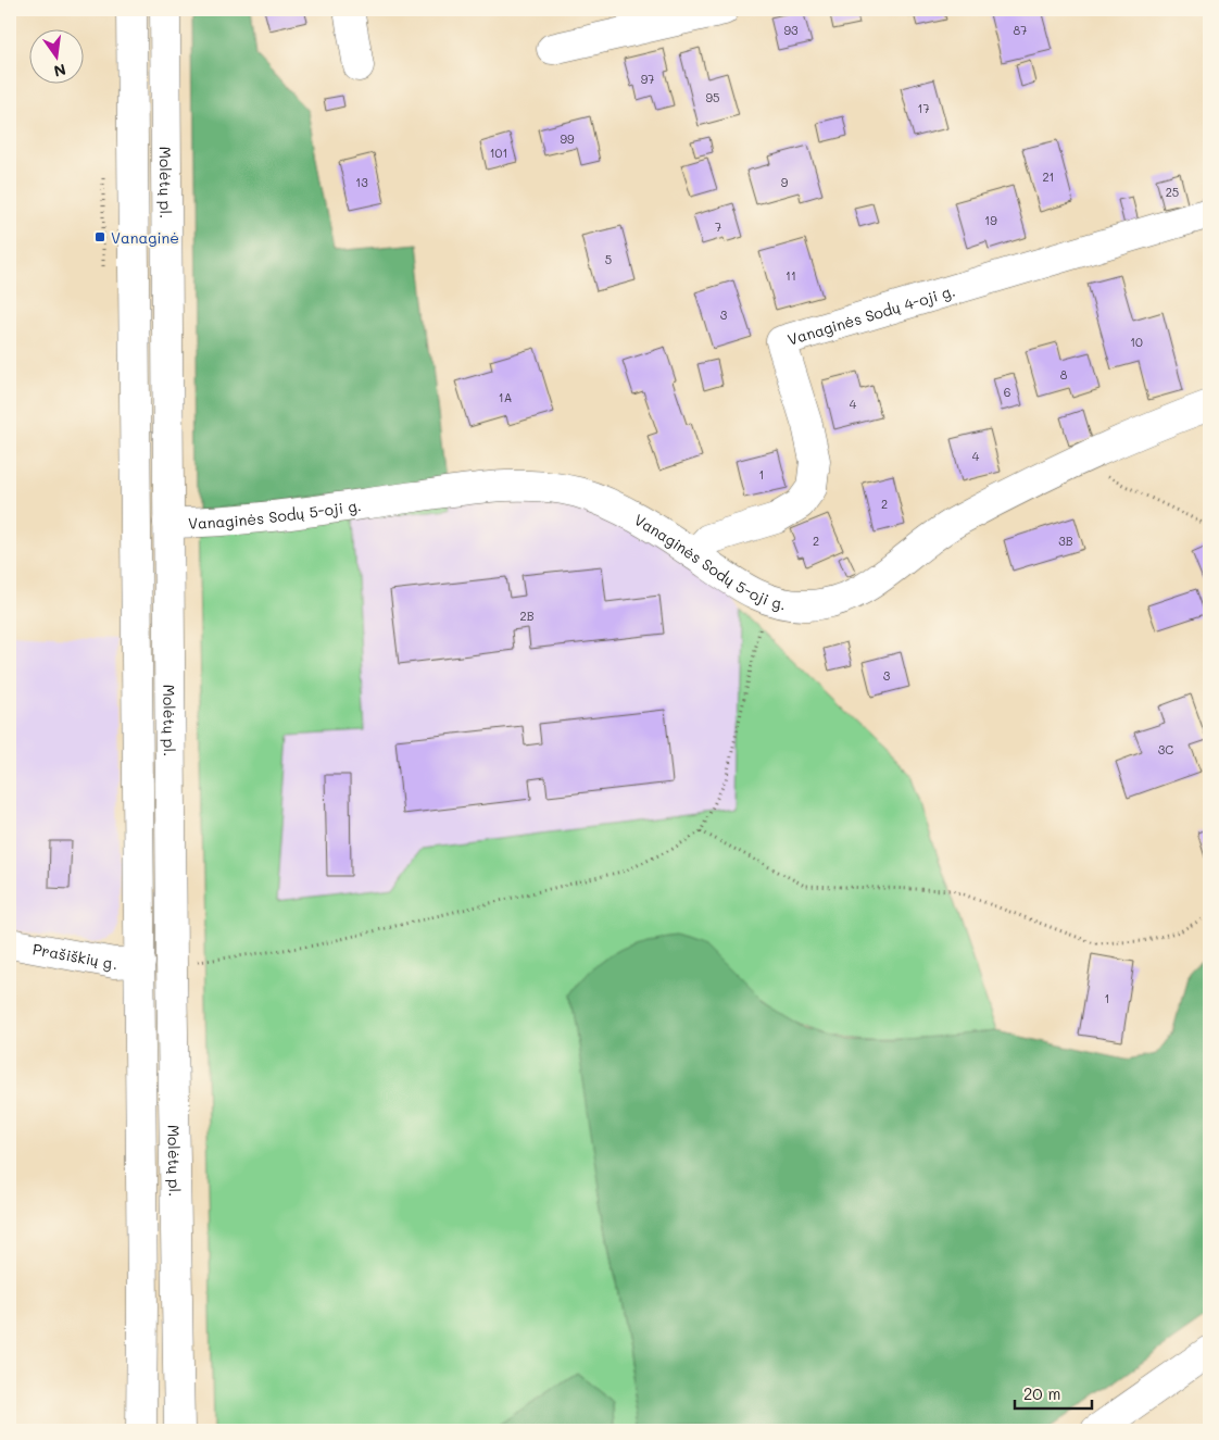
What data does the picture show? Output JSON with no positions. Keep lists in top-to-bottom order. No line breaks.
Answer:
{"streets":{"main road":["Molėtų pl.","Vanaginės Sodų 4-oji g.","Vanaginės Sodų 5-oji g.","Prašiškių g."]},"crossings":[["Molėtų pl.","Vanaginės Sodų 5-oji g."],["Molėtų pl.","Prašiškių g."],["Vanaginės Sodų 4-oji g.","Vanaginės Sodų 5-oji g."]],"places":{"transit":["Vanaginė"]},"house_numbers":["93","87","97","95","17","99","101","21","13","9","25","19","7","5","11","3","10","8","6","1A","4","4","1","2","2","3B","2B","3","3C","1"],"scale_bar":"20 m","north":"bottom"}
